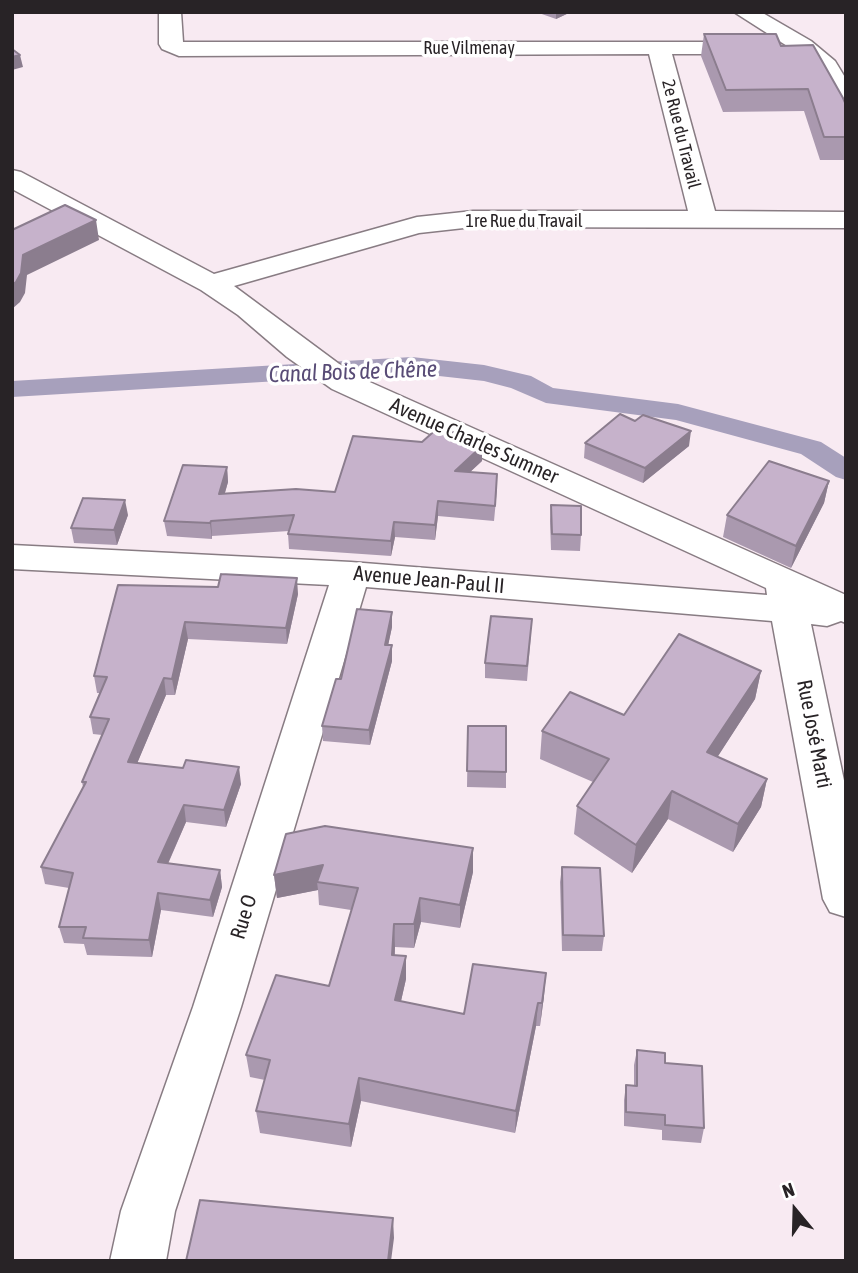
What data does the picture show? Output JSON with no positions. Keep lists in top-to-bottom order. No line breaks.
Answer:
{"streets":{"street":["Rue Vilmenay","2e Rue du Travail","1re Rue du Travail","Avenue Charles Sumner","Avenue Jean-Paul II","Rue José Marti","Rue O"]},"crossings":[["Rue Vilmenay","2e Rue du Travail"],["2e Rue du Travail","1re Rue du Travail"],["1re Rue du Travail","Avenue Charles Sumner"],["Avenue Charles Sumner","Avenue Jean-Paul II"],["Avenue Charles Sumner","Rue José Marti"],["Avenue Jean-Paul II","Rue José Marti"],["Avenue Jean-Paul II","Rue O"]],"water":["Canal Bois de Chêne"],"north":"top"}
